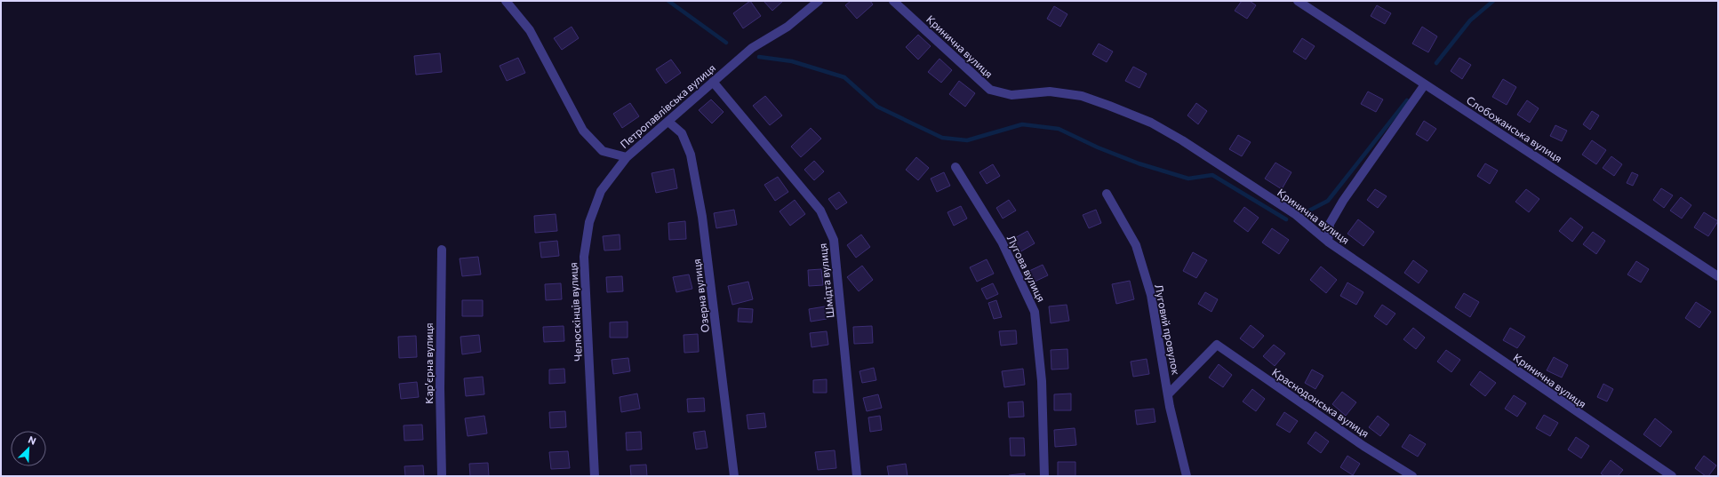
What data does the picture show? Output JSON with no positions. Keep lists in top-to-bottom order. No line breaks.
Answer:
{"streets":{"street":["Кринична вулиця","Петропавлівська вулиця","Слобожанська вулиця","Лугова вулиця","Шмідта вулиця","Озерна вулиця","Челюскінців вулиця","Луговий провулок","Кар'єрна вулиця","Краснодонська вулиця"]},"crossings":[["Петропавлівська вулиця","Шмідта вулиця"],["Петропавлівська вулиця","Озерна вулиця"],["Петропавлівська вулиця","Челюскінців вулиця"],["Луговий провулок","Краснодонська вулиця"]],"north":"top right"}
